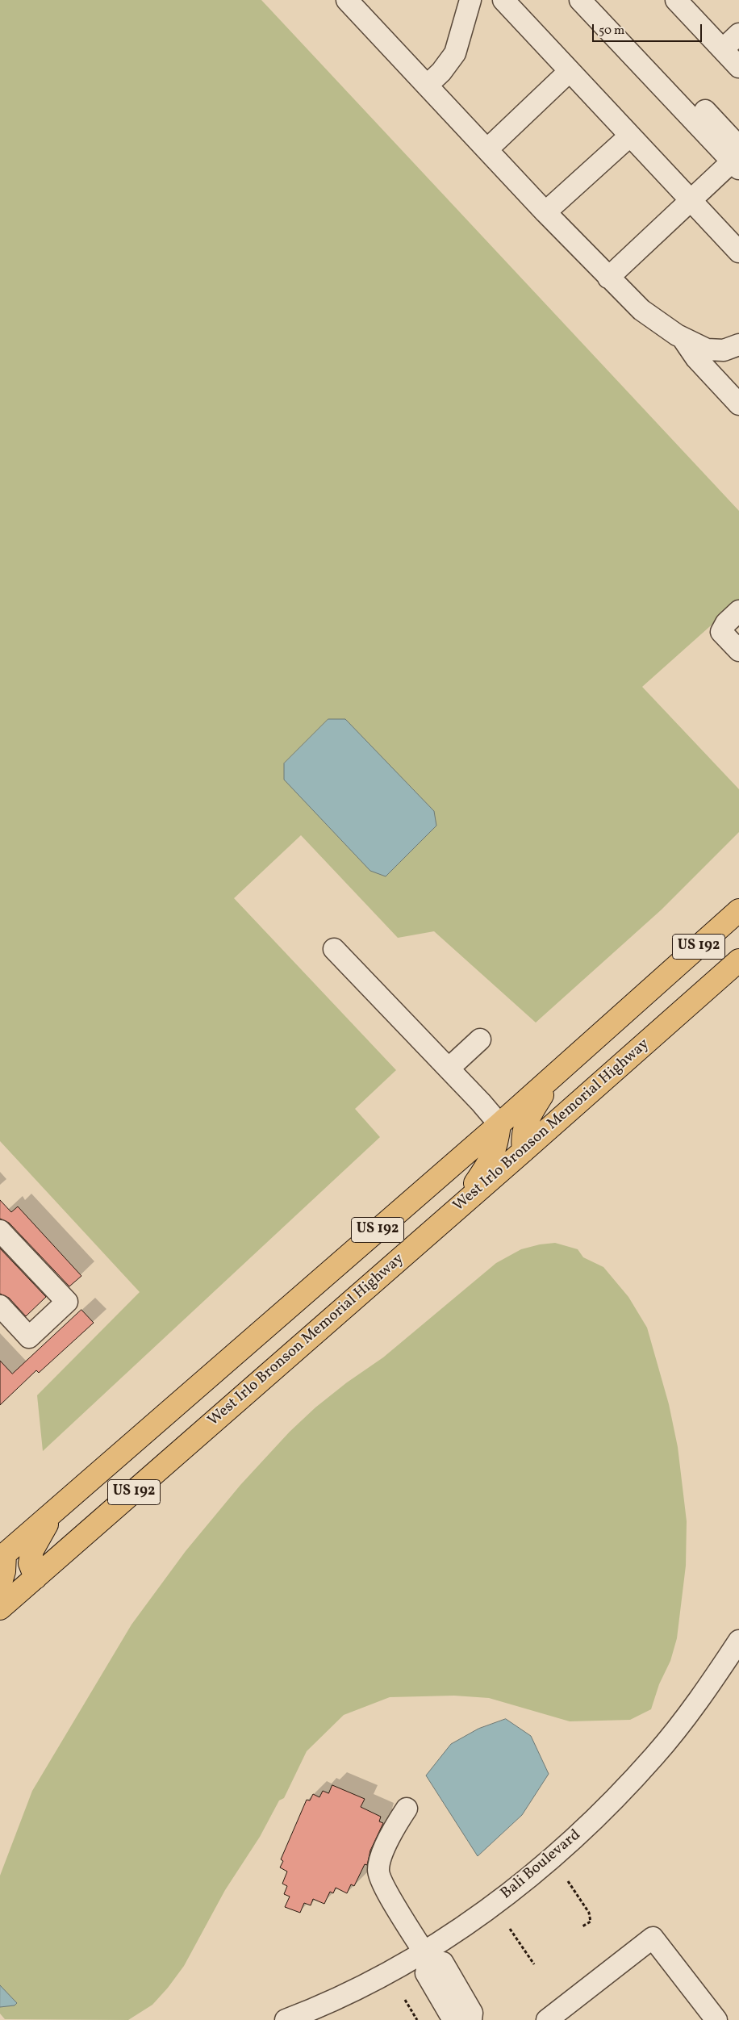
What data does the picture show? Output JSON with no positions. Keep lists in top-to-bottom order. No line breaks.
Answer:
{"streets":{"highway":["US 192","West Irlo Bronson Memorial Highway"],"street":["Bali Boulevard"]},"scale_bar":"50 m"}
